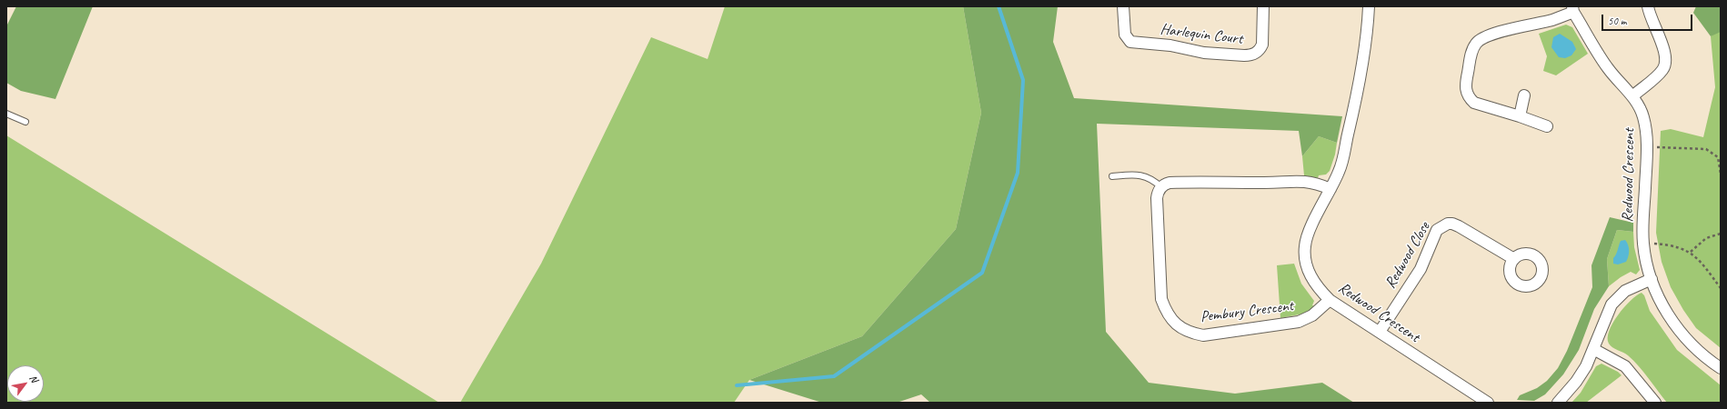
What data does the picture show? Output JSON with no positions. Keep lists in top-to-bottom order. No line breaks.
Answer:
{"streets":{"street":["Harlequin Court","Redwood Crescent","Redwood Close","Pembury Crescent"]},"crossings":[["Redwood Crescent","Redwood Close"],["Redwood Crescent","Pembury Crescent"]],"scale_bar":"50 m","north":"top right"}
